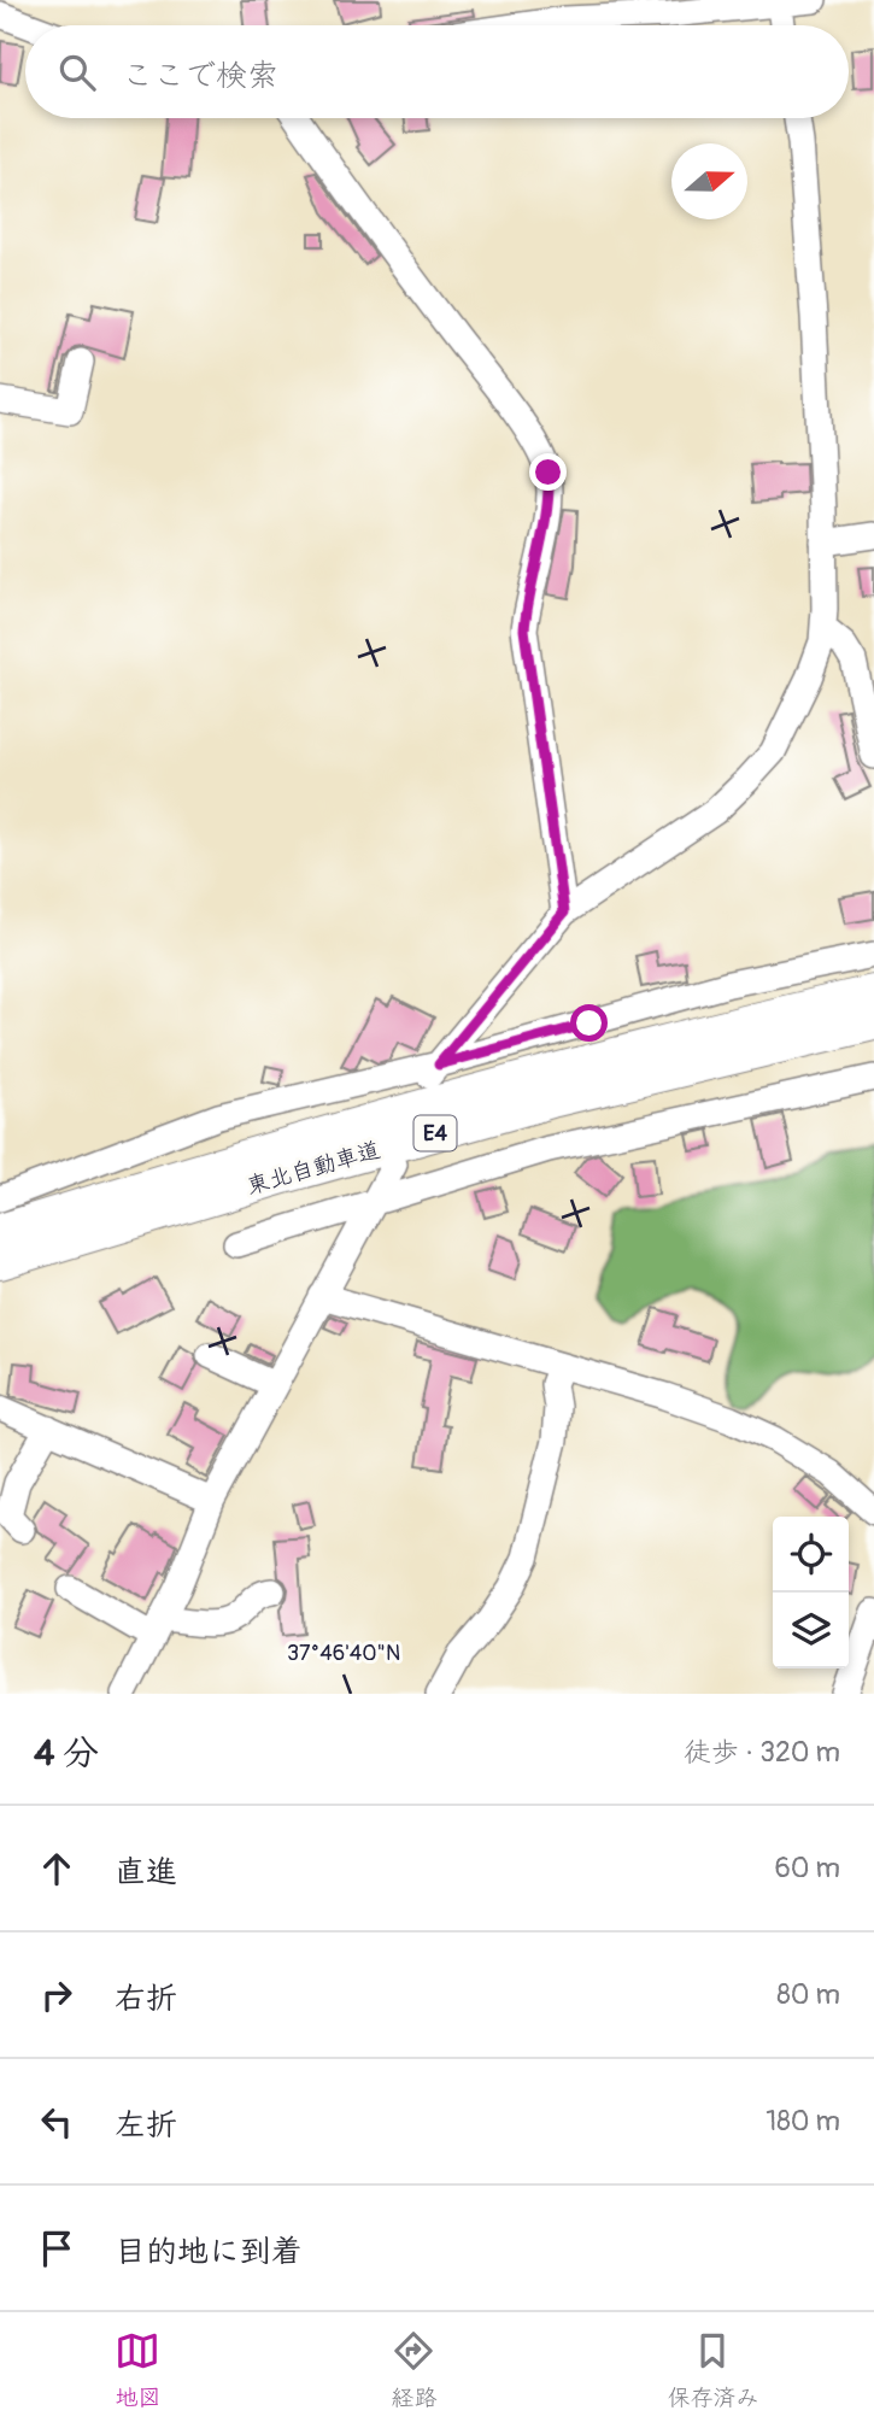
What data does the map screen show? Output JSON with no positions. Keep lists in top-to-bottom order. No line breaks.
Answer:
{"streets":{"highway":["E4","東北自動車道"]},"north":"right","page":{"search":"ここで検索","heading":["4 分","徒歩 · 320 m"],"list":[["直進","60 m"],["右折","80 m"],["左折","180 m"],"目的地に到着"],"nav":["地図","経路","保存済み"]},"coordinates":["37°46'40\"N"]}
